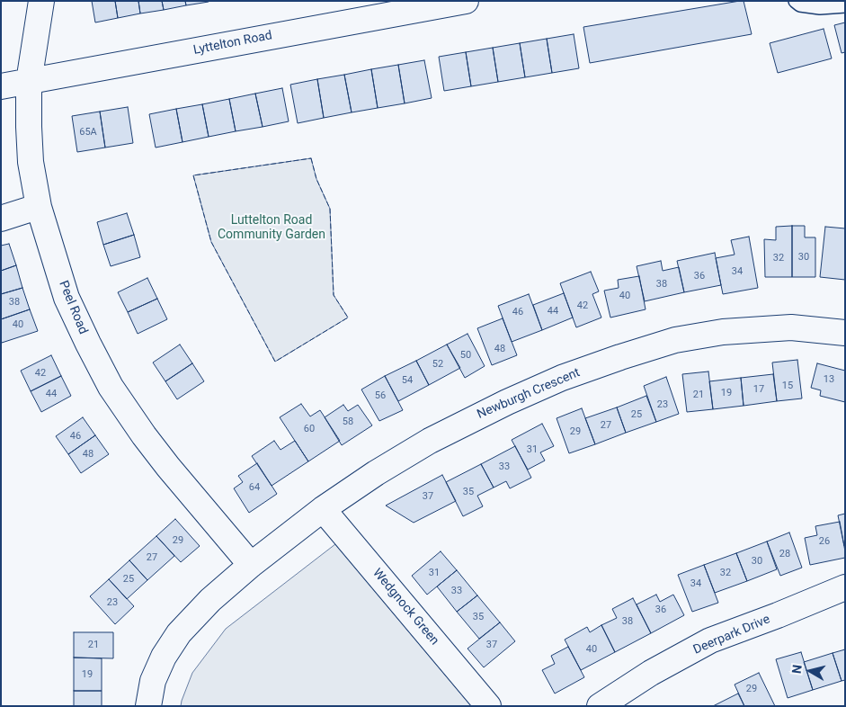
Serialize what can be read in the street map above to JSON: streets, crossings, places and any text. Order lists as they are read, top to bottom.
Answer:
{
  "streets": {
    "street": [
      "Lyttelton Road",
      "Peel Road",
      "Newburgh Crescent",
      "Wedgnock Green",
      "Deerpark Drive"
    ]
  },
  "crossings": [
    ["Lyttelton Road", "Peel Road"],
    ["Peel Road", "Newburgh Crescent"],
    ["Newburgh Crescent", "Wedgnock Green"]
  ],
  "parks": ["Luttelton Road Community Garden"],
  "house_numbers": [
    "65A",
    "30",
    "32",
    "34",
    "36",
    "38",
    "40",
    "38",
    "42",
    "44",
    "46",
    "40",
    "48",
    "50",
    "52",
    "42",
    "13",
    "54",
    "15",
    "17",
    "19",
    "44",
    "21",
    "56",
    "23",
    "25",
    "58",
    "27",
    "60",
    "29",
    "46",
    "31",
    "48",
    "33",
    "64",
    "35",
    "37",
    "29",
    "26",
    "28",
    "27",
    "30",
    "31",
    "32",
    "25",
    "34",
    "33",
    "23",
    "36",
    "35",
    "38",
    "21",
    "37",
    "40",
    "19",
    "29"
  ],
  "north": "left"
}
